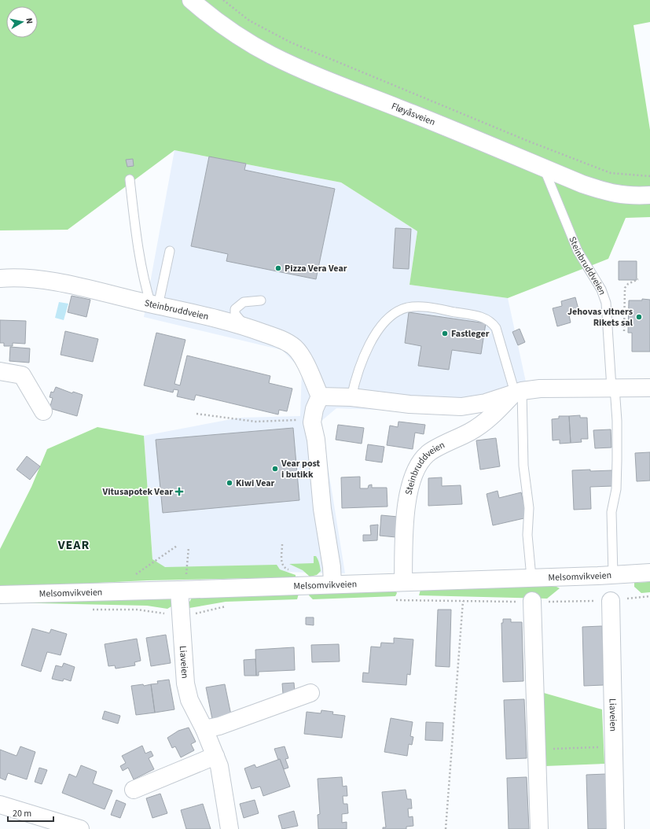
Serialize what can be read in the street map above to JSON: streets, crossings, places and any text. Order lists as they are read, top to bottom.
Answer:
{
  "streets": {
    "street": [
      "Fløyåsveien",
      "Steinbruddveien",
      "Melsomvikveien",
      "Liaveien"
    ]
  },
  "crossings": [
    ["Fløyåsveien", "Steinbruddveien"],
    ["Steinbruddveien", "Melsomvikveien"],
    ["Melsomvikveien", "Liaveien"]
  ],
  "districts": ["VEAR"],
  "places": {
    "other": [
      "Pizza Vera Vear",
      "Jehovas vitners Rikets sal",
      "Fastleger",
      "Vear post i butikk",
      "Kiwi Vear"
    ],
    "health": ["Vitusapotek Vear"]
  },
  "scale_bar": "20 m",
  "north": "right"
}
